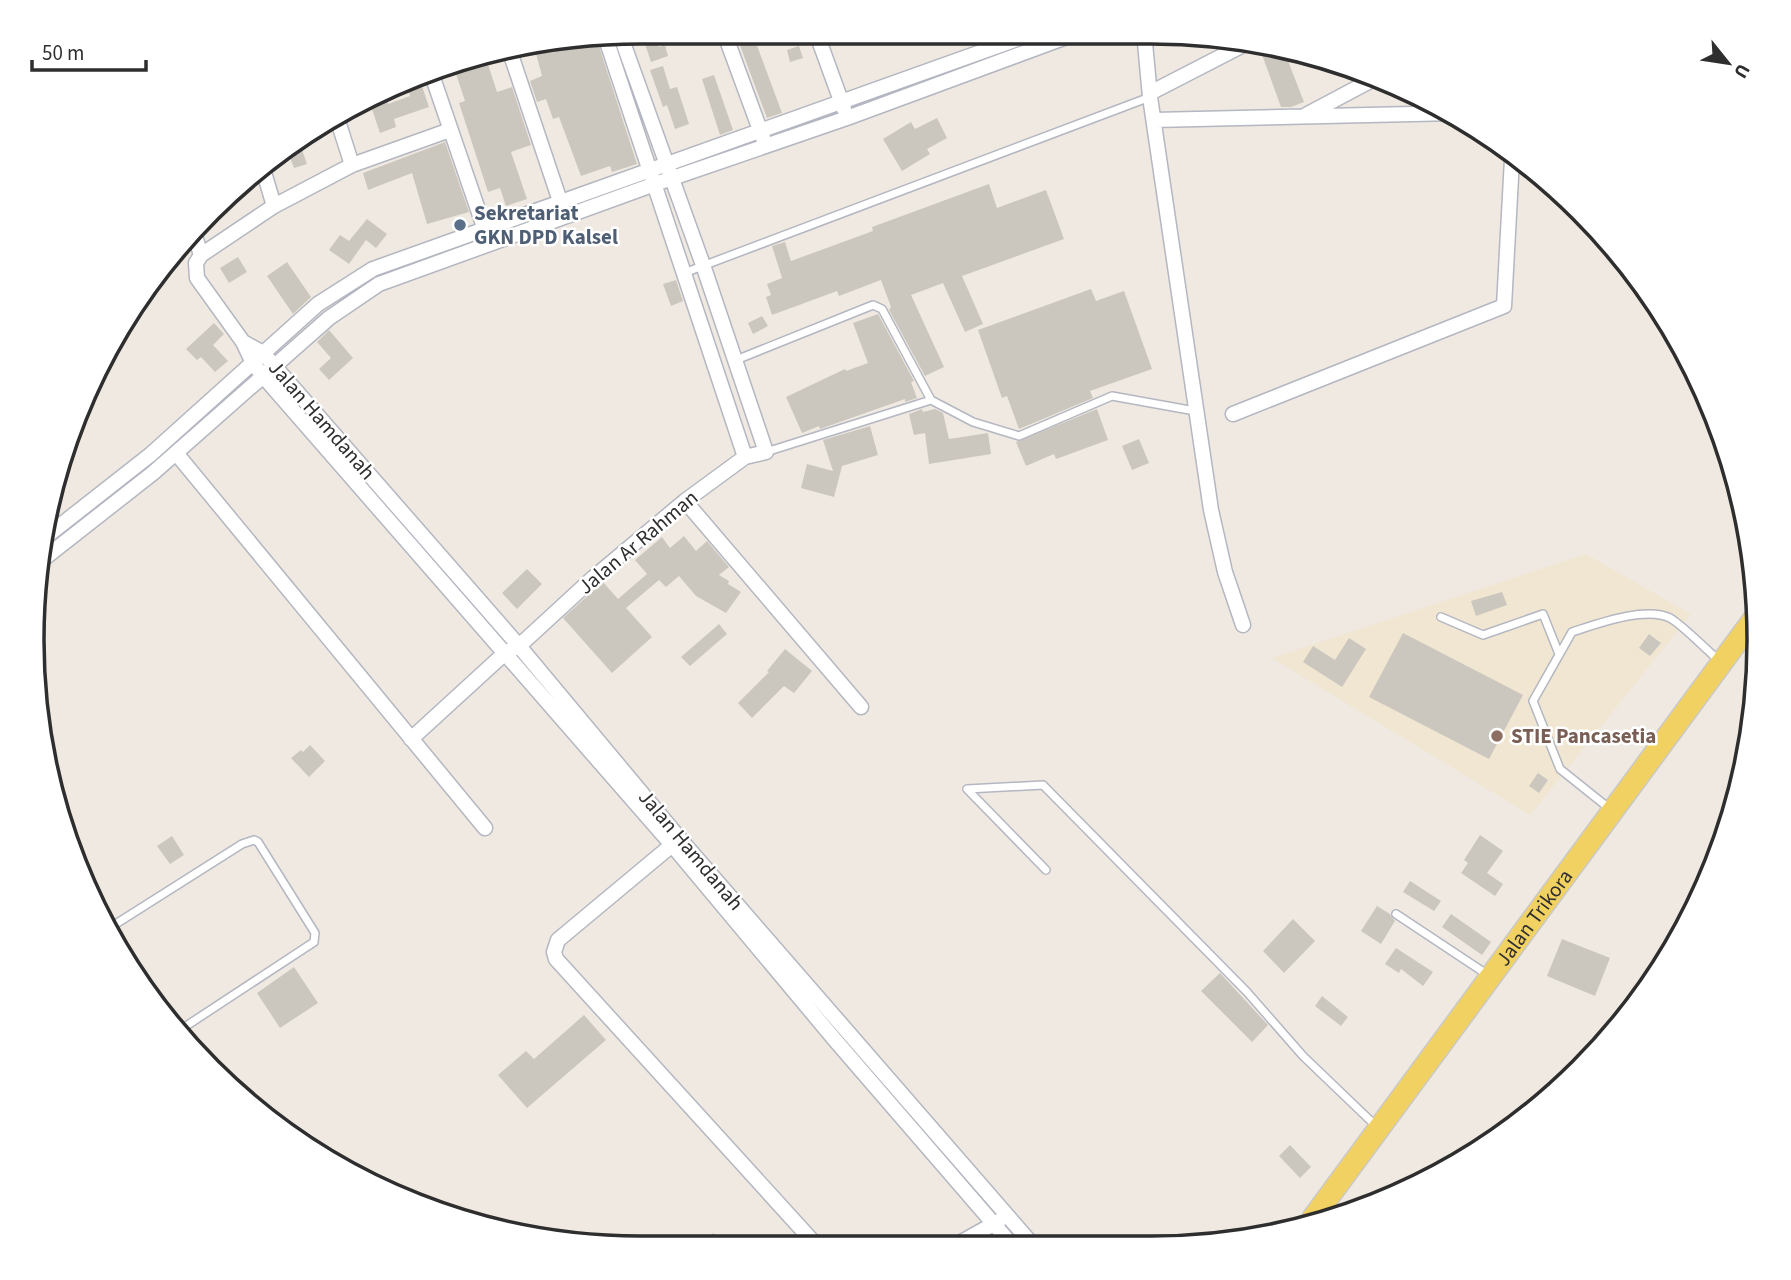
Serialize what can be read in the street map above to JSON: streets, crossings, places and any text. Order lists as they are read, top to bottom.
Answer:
{
  "streets": {
    "main road": ["Jalan Trikora"],
    "street": ["Jalan Hamdanah", "Jalan Ar Rahman"]
  },
  "crossings": [
    ["Jalan Hamdanah", "Jalan Ar Rahman"]
  ],
  "places": ["Sekretariat GKN DPD Kalsel", "STIE Pancasetia"],
  "scale_bar": "50 m",
  "north": "bottom right"
}
